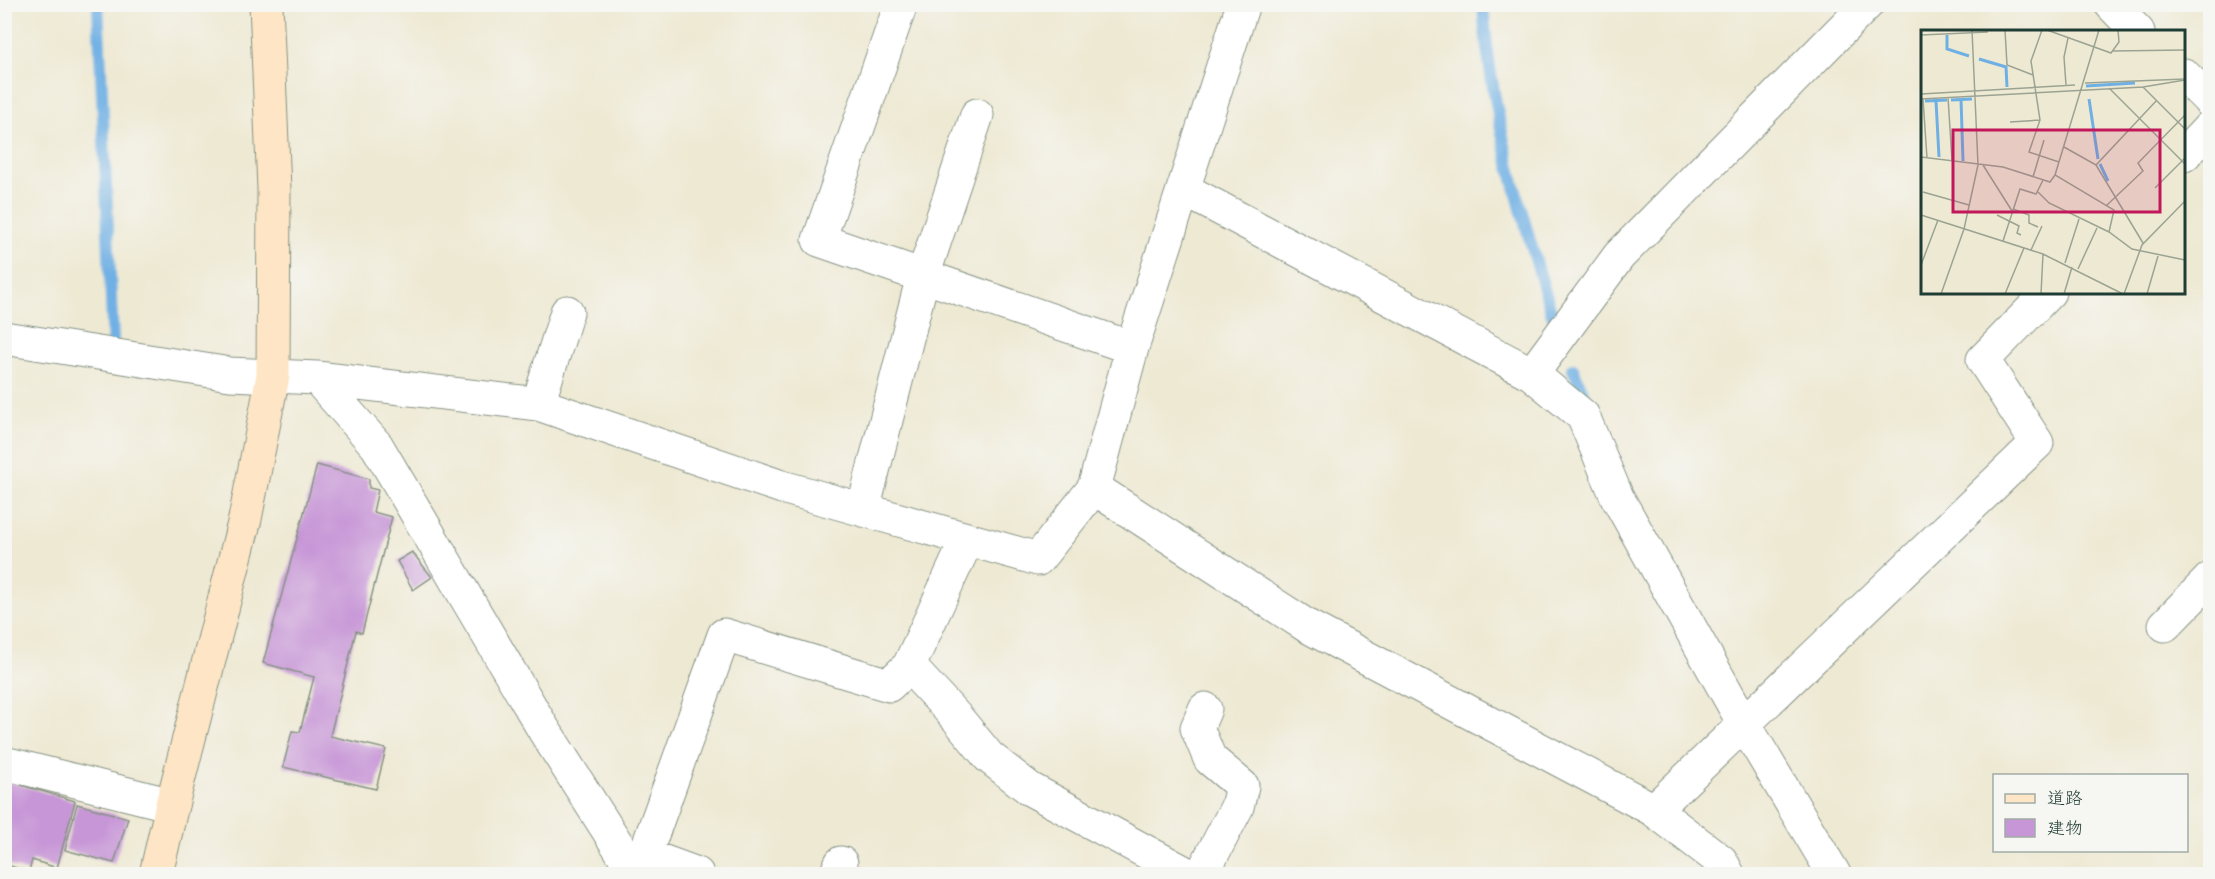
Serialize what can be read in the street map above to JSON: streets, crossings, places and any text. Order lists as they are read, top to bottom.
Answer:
{
  "legend": ["道路", "建物"]
}
